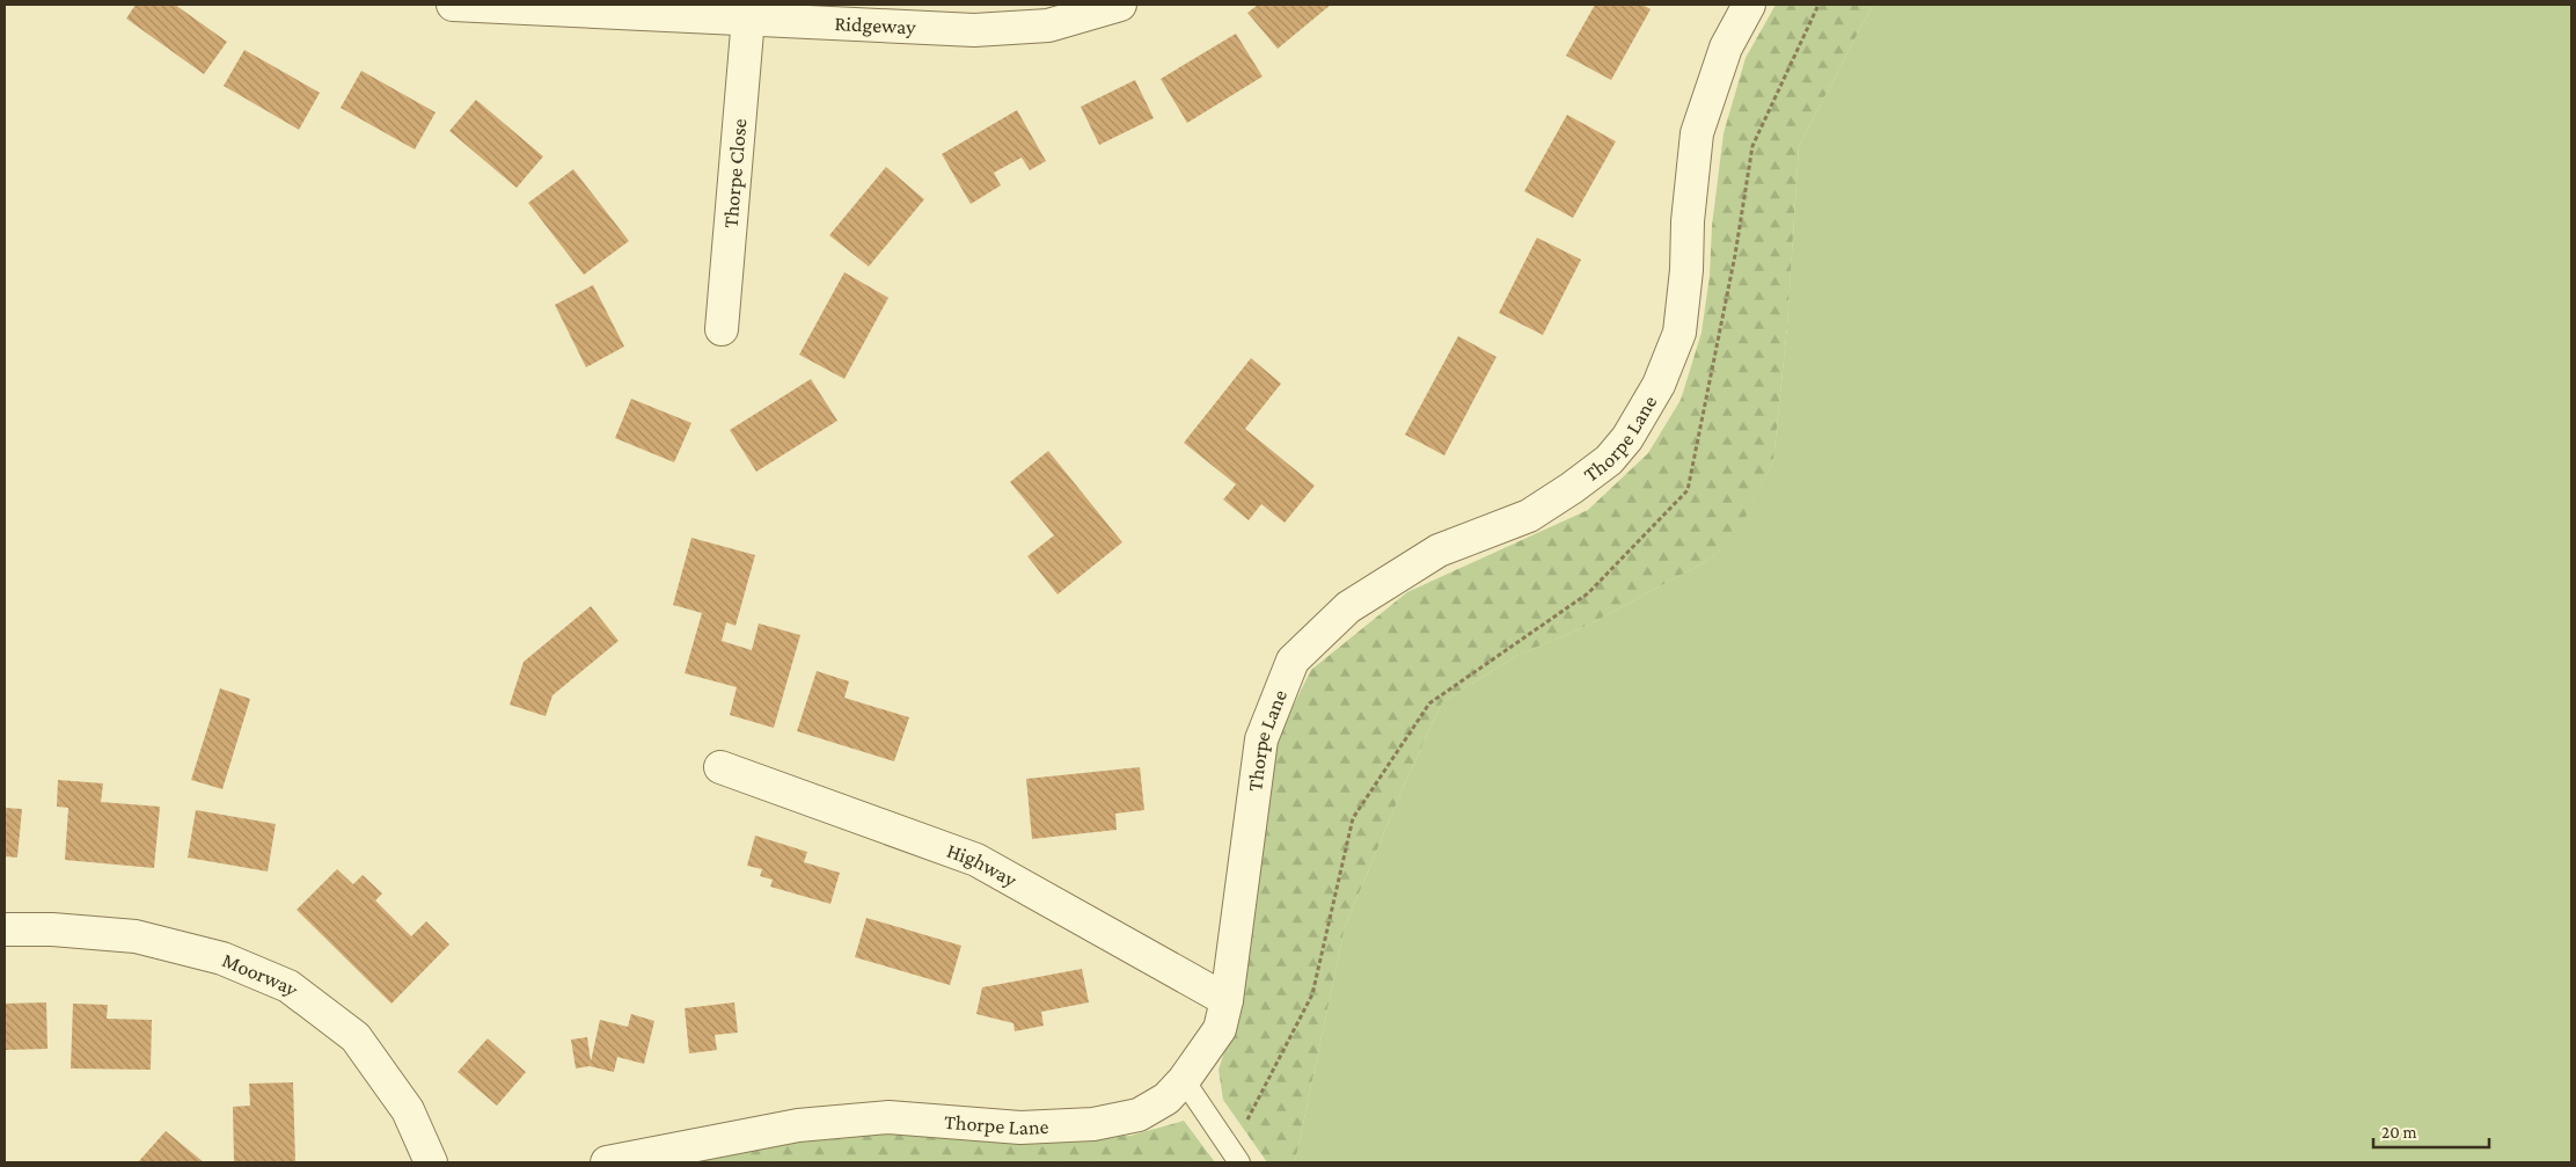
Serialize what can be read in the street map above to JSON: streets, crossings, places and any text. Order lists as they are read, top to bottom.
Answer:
{
  "streets": {
    "street": [
      "Ridgeway",
      "Thorpe Close",
      "Thorpe Lane",
      "Highway",
      "Moorway"
    ]
  },
  "crossings": [
    ["Ridgeway", "Thorpe Close"],
    ["Thorpe Lane", "Highway"]
  ],
  "scale_bar": "20 m"
}
